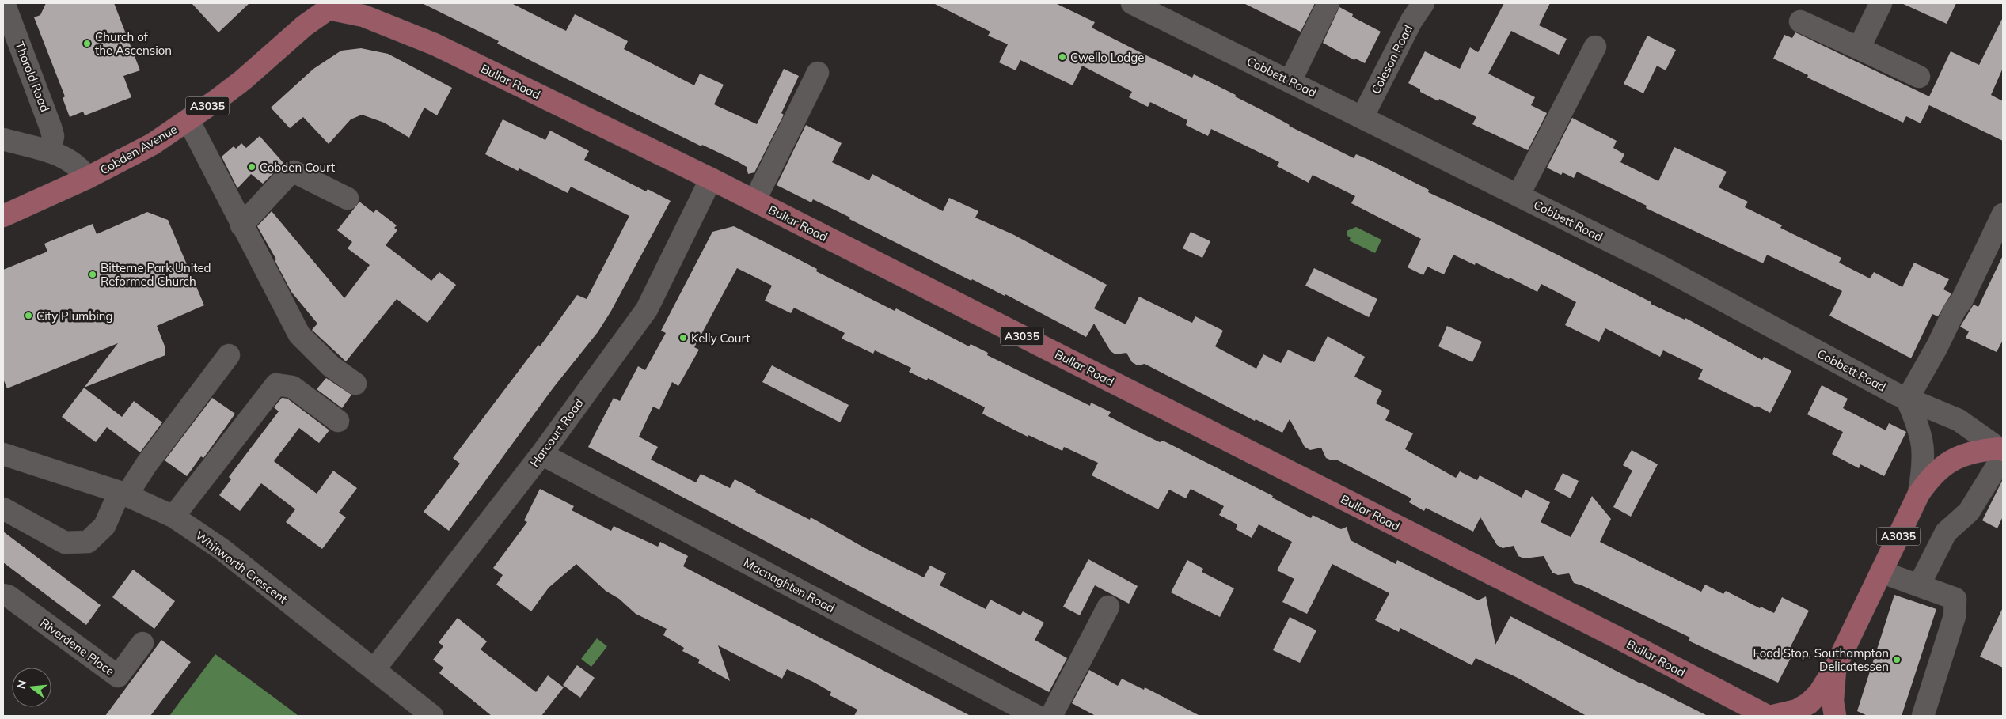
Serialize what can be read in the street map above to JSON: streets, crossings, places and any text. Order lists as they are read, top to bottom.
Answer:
{
  "streets": {
    "main road": ["Bullar Road", "A3035", "Cobden Avenue"],
    "street": [
      "Coleson Road",
      "Thorold Road",
      "Cobbett Road",
      "Harcourt Road",
      "Whitworth Crescent",
      "Macnaghten Road",
      "Riverdene Place"
    ]
  },
  "crossings": [
    ["Coleson Road", "Cobbett Road"],
    ["Cobbett Road", "A3035"],
    ["Bullar Road", "Cobden Avenue"],
    ["Bullar Road", "Harcourt Road"],
    ["Harcourt Road", "Whitworth Crescent"],
    ["Harcourt Road", "Macnaghten Road"]
  ],
  "places": [
    "Church of the Ascension",
    "Cwello Lodge",
    "Cobden Court",
    "Bitterne Park United Reformed Church",
    "City Plumbing",
    "Kelly Court",
    "Food Stop, Southampton Delicatessen"
  ],
  "north": "left"
}
